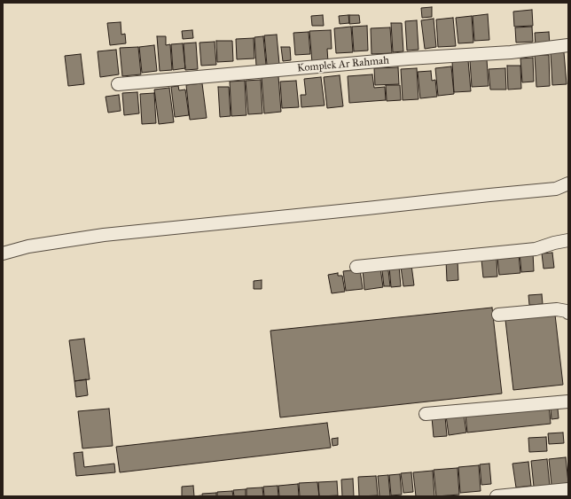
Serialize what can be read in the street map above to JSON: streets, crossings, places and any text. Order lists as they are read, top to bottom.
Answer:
{
  "streets": {
    "street": ["Komplek Ar Rahmah"]
  }
}
